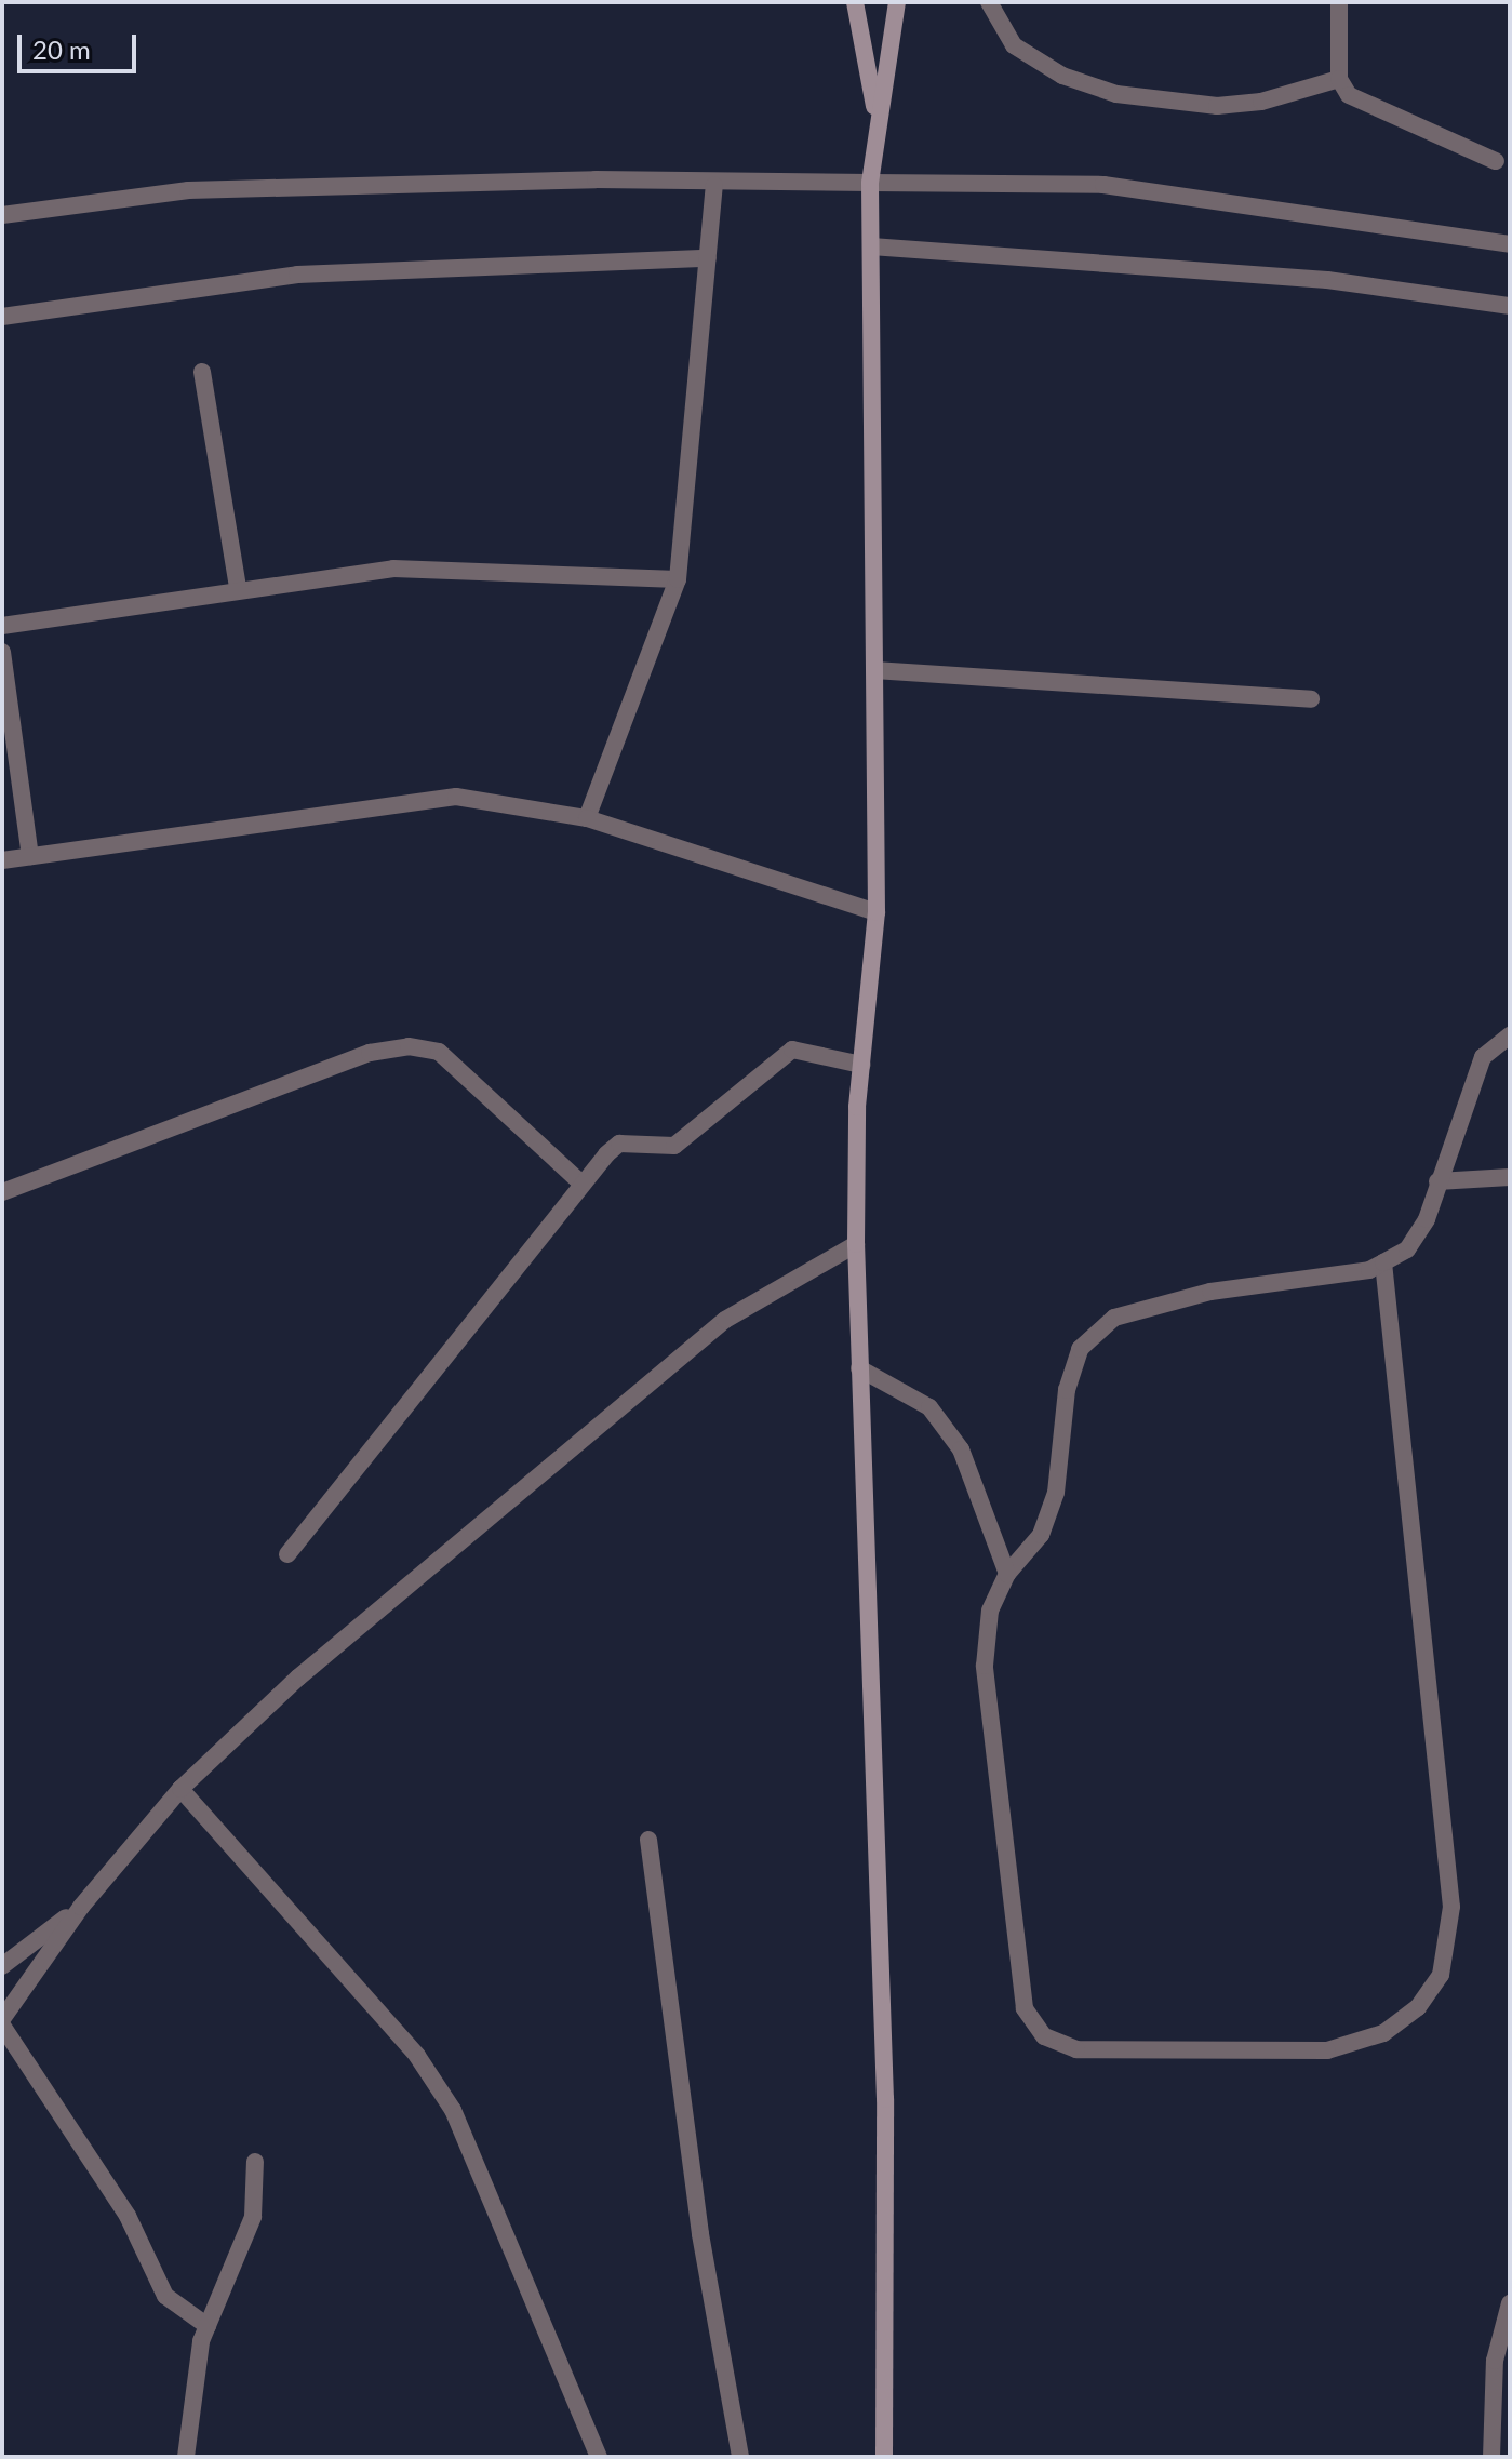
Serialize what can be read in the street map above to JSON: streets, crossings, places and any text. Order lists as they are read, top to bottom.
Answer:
{
  "scale_bar": "20 m"
}
